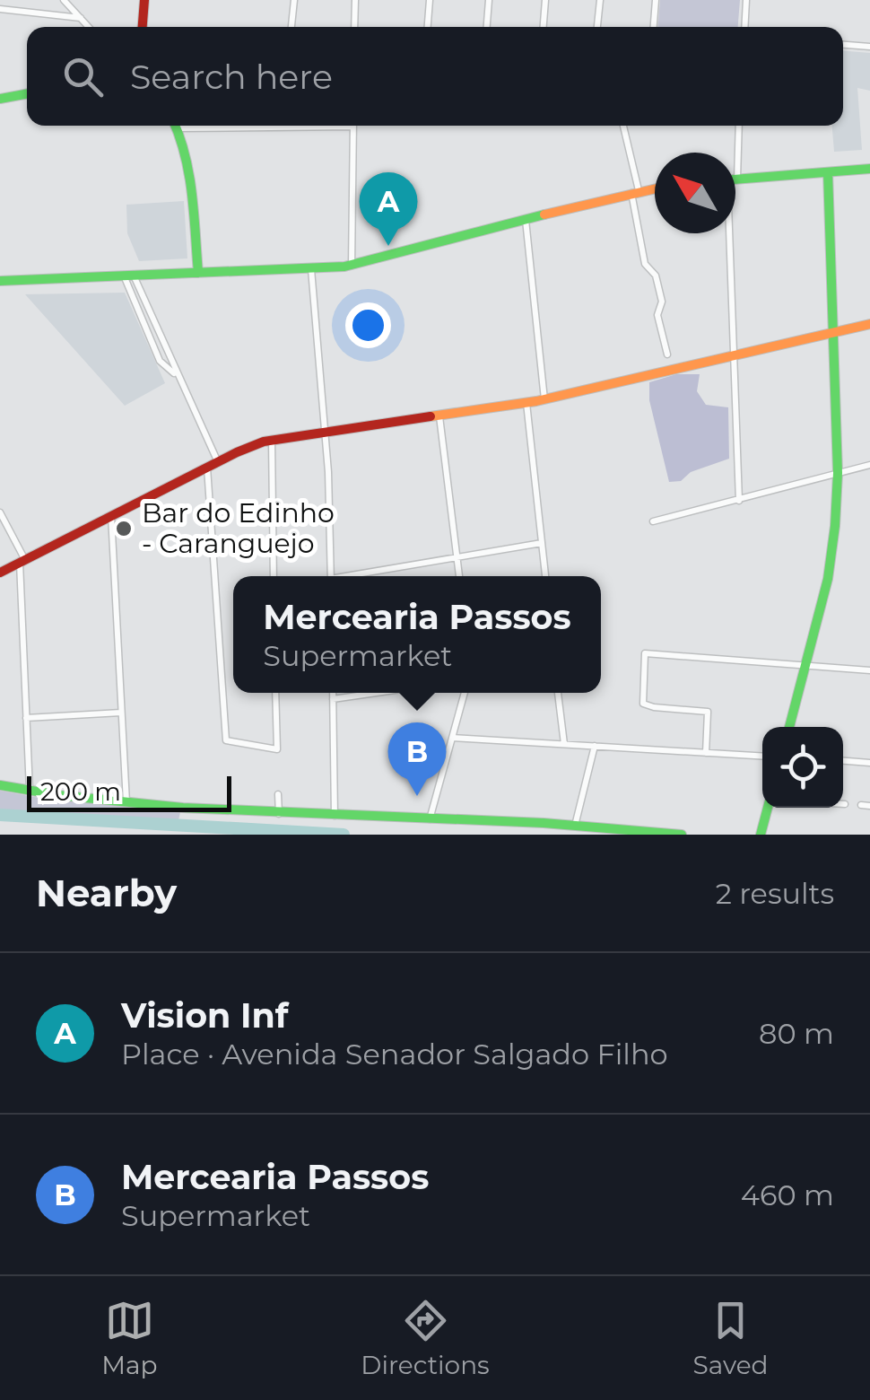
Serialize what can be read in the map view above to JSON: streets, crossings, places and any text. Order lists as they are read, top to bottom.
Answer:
{
  "places": ["Bar do Edinho - Caranguejo"],
  "scale_bar": "200 m",
  "north": "top left",
  "page": {
    "search": "Search here",
    "pins": ["A", "B"],
    "popup": ["Mercearia Passos", "Supermarket"],
    "scale": "200 m",
    "heading": ["Nearby", "2 results"],
    "list": [
      {
        "mark": "A",
        "name": "Vision Inf",
        "note": "Place · Avenida Senador Salgado Filho",
        "value": "80 m"
      },
      {
        "mark": "B",
        "name": "Mercearia Passos",
        "note": "Supermarket",
        "value": "460 m"
      }
    ],
    "nav": ["Map", "Directions", "Saved"]
  }
}
